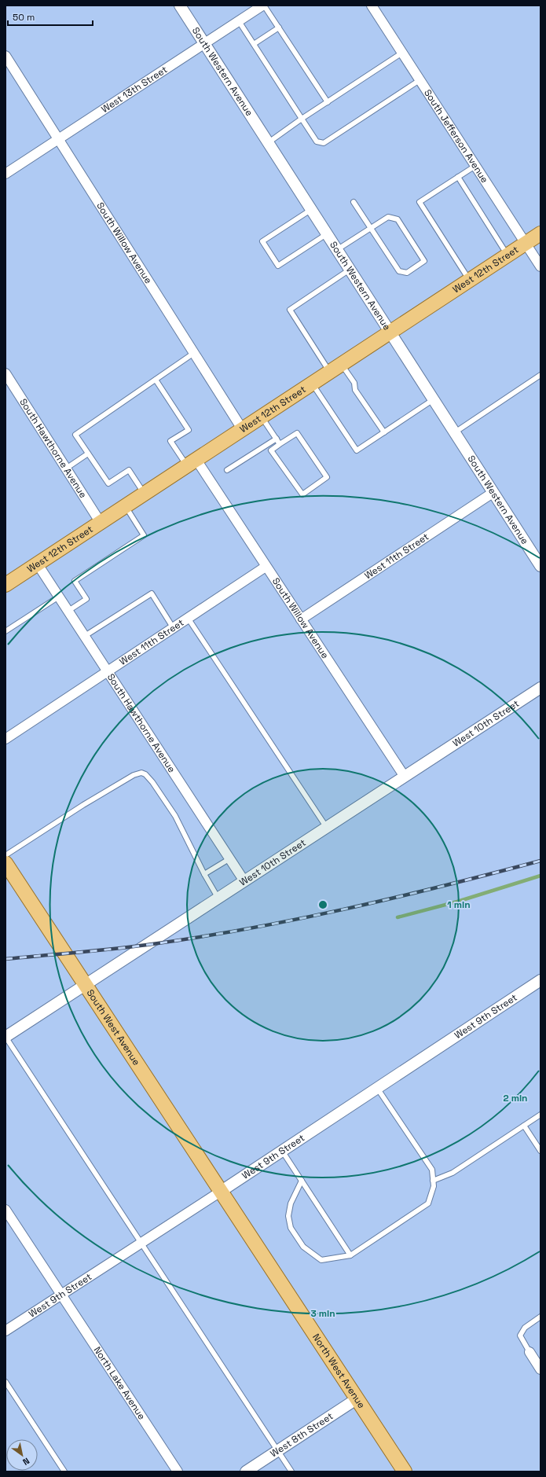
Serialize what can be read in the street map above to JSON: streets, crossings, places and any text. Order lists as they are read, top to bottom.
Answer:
{
  "streets": {
    "main road": ["West 12th Street", "South West Avenue", "North West Avenue"],
    "street": [
      "South Western Avenue",
      "West 13th Street",
      "South Jefferson Avenue",
      "South Willow Avenue",
      "South Hawthorne Avenue",
      "West 11th Street",
      "West 10th Street",
      "West 9th Street",
      "North Lake Avenue",
      "West 8th Street"
    ]
  },
  "crossings": [
    ["South Western Avenue", "West 13th Street"],
    ["South Western Avenue", "West 12th Street"],
    ["South Western Avenue", "West 11th Street"],
    ["West 13th Street", "South Willow Avenue"],
    ["South Jefferson Avenue", "West 12th Street"],
    ["South Willow Avenue", "West 12th Street"],
    ["South Willow Avenue", "West 11th Street"],
    ["South Willow Avenue", "West 10th Street"],
    ["West 12th Street", "South Hawthorne Avenue"],
    ["South Hawthorne Avenue", "West 11th Street"],
    ["South Hawthorne Avenue", "West 10th Street"],
    ["West 10th Street", "South West Avenue"],
    ["West 9th Street", "South West Avenue"],
    ["West 9th Street", "North West Avenue"],
    ["West 9th Street", "North Lake Avenue"],
    ["South West Avenue", "North West Avenue"],
    ["North West Avenue", "West 8th Street"]
  ],
  "scale_bar": "50 m",
  "north": "bottom right",
  "rings": ["1 min", "2 min", "3 min"]
}
